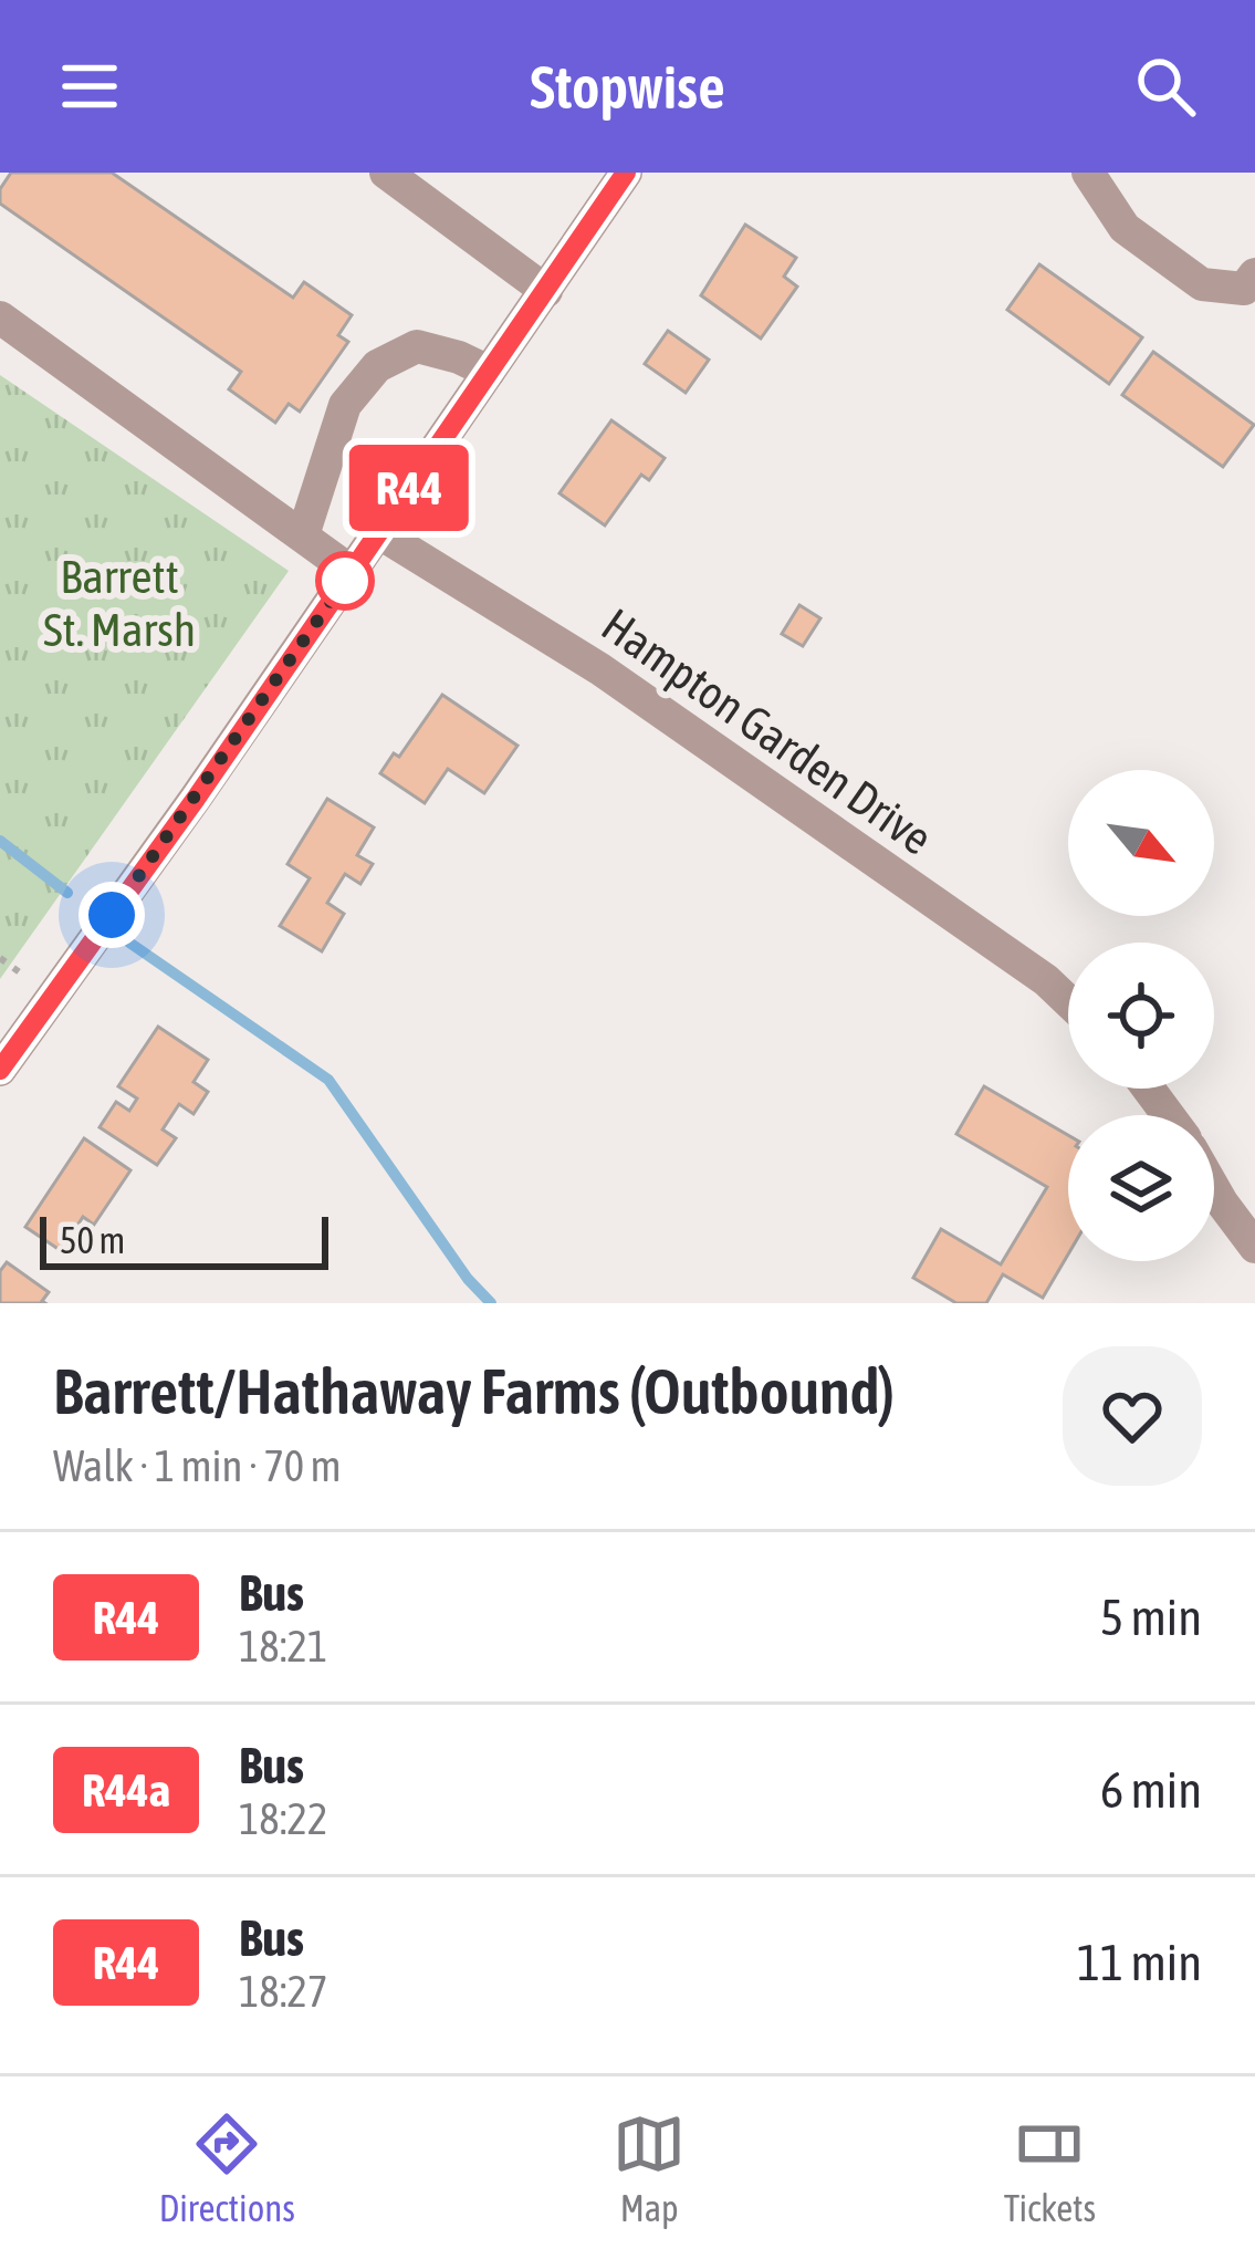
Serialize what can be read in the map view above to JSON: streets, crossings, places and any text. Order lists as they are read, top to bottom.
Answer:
{
  "streets": {
    "street": ["Hampton Garden Drive"]
  },
  "parks": ["Barrett St. Marsh"],
  "lines": ["bus line R44"],
  "scale_bar": "50 m",
  "north": "bottom right",
  "page": {
    "header": "Stopwise",
    "on_map": "R44",
    "scale": "50 m",
    "heading": ["Barrett/Hathaway Farms (Outbound)", "Walk · 1 min · 70 m"],
    "list": [
      {
        "mark": "R44",
        "name": "Bus",
        "note": "18:21",
        "value": "5 min"
      },
      {
        "mark": "R44a",
        "name": "Bus",
        "note": "18:22",
        "value": "6 min"
      },
      {
        "mark": "R44",
        "name": "Bus",
        "note": "18:27",
        "value": "11 min"
      }
    ],
    "tabs": ["Directions", "Map", "Tickets"]
  }
}
